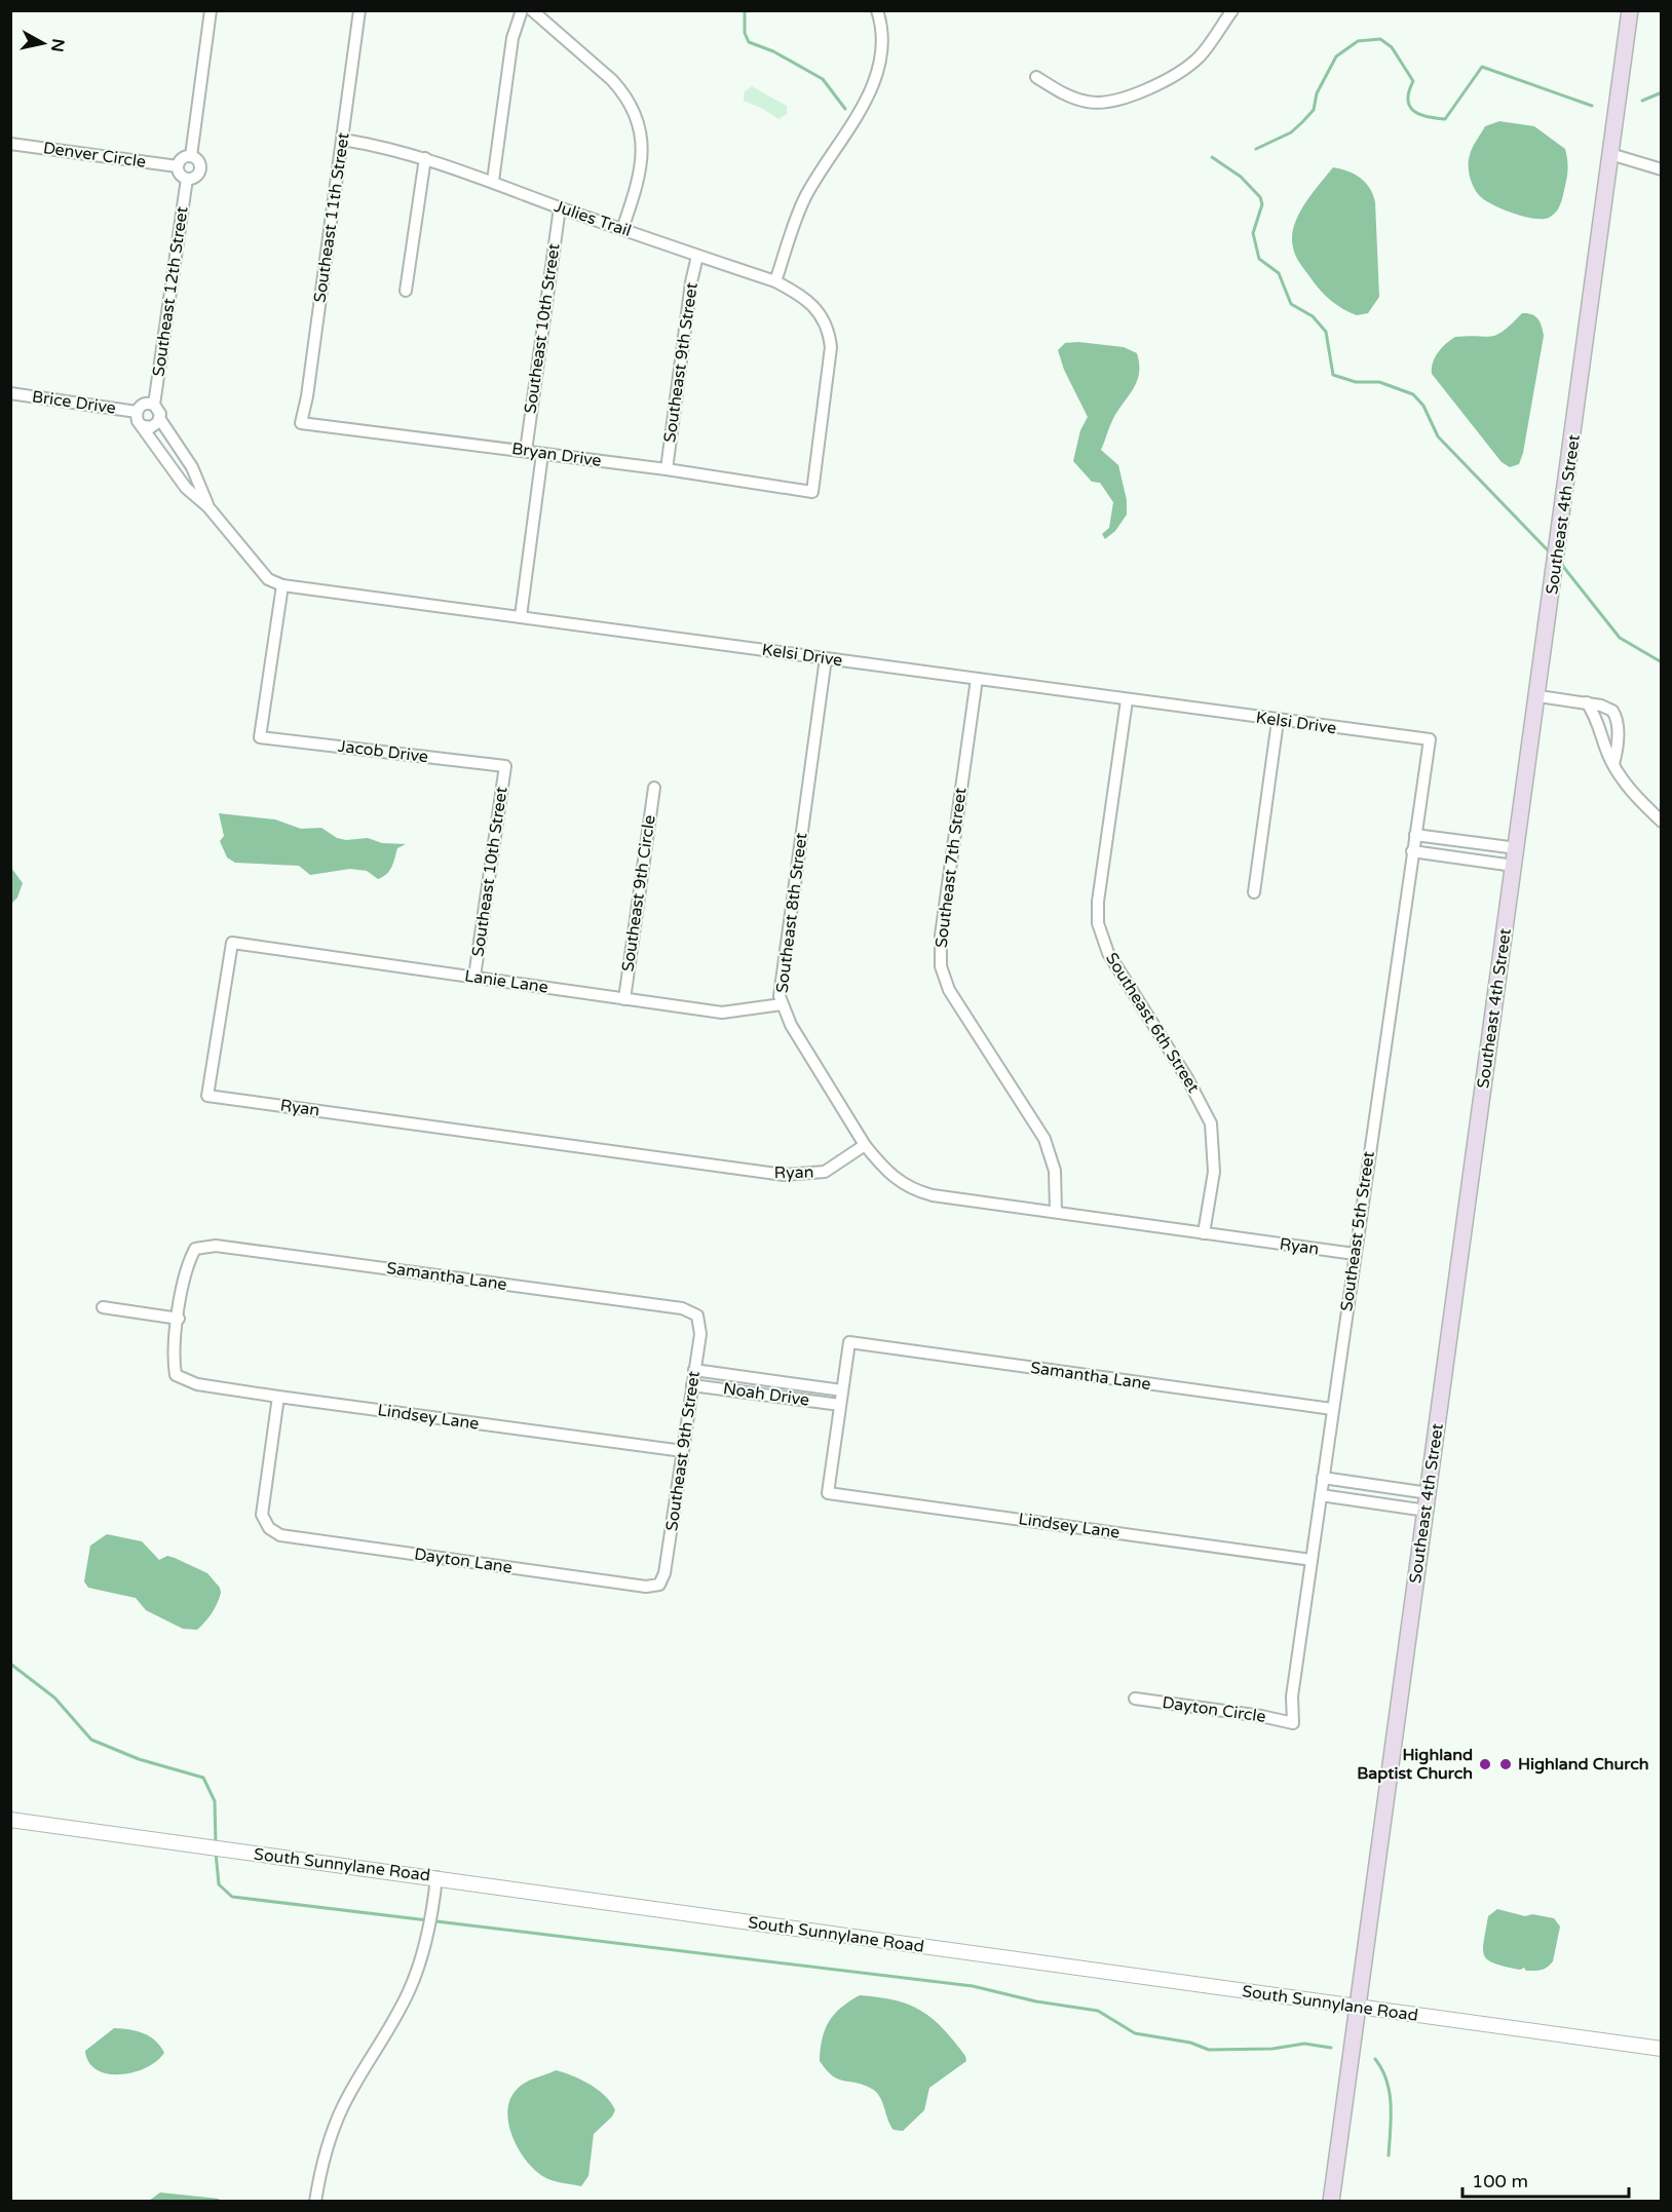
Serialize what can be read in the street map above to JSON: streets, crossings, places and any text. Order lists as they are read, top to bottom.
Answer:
{
  "streets": {
    "main road": ["Southeast 4th Street"],
    "street": [
      "Denver Circle",
      "Southeast 11th Street",
      "Julies Trail",
      "Southeast 12th Street",
      "Southeast 10th Street",
      "Southeast 9th Street",
      "Brice Drive",
      "Bryan Drive",
      "Kelsi Drive",
      "Jacob Drive",
      "Southeast 7th Street",
      "Southeast 9th Circle",
      "Southeast 8th Street",
      "Lanie Lane",
      "Southeast 6th Street",
      "Ryan",
      "Southeast 5th Street",
      "Samantha Lane",
      "Noah Drive",
      "Lindsey Lane",
      "Dayton Lane",
      "Dayton Circle",
      "South Sunnylane Road"
    ]
  },
  "crossings": [
    ["Denver Circle", "Southeast 12th Street"],
    ["Southeast 11th Street", "Julies Trail"],
    ["Southeast 11th Street", "Bryan Drive"],
    ["Julies Trail", "Southeast 10th Street"],
    ["Julies Trail", "Southeast 9th Street"],
    ["Julies Trail", "Bryan Drive"],
    ["Southeast 12th Street", "Brice Drive"],
    ["Southeast 12th Street", "Kelsi Drive"],
    ["Southeast 10th Street", "Bryan Drive"],
    ["Southeast 10th Street", "Jacob Drive"],
    ["Southeast 10th Street", "Lanie Lane"],
    ["Southeast 9th Street", "Bryan Drive"],
    ["Southeast 9th Street", "Samantha Lane"],
    ["Southeast 9th Street", "Noah Drive"],
    ["Southeast 9th Street", "Lindsey Lane"],
    ["Southeast 9th Street", "Dayton Lane"],
    ["Brice Drive", "Kelsi Drive"],
    ["Southeast 4th Street", "South Sunnylane Road"],
    ["Kelsi Drive", "Jacob Drive"],
    ["Kelsi Drive", "Southeast 7th Street"],
    ["Kelsi Drive", "Southeast 8th Street"],
    ["Kelsi Drive", "Southeast 6th Street"],
    ["Kelsi Drive", "Southeast 5th Street"],
    ["Southeast 7th Street", "Ryan"],
    ["Southeast 9th Circle", "Lanie Lane"],
    ["Southeast 8th Street", "Lanie Lane"],
    ["Southeast 8th Street", "Ryan"],
    ["Lanie Lane", "Ryan"],
    ["Southeast 6th Street", "Ryan"],
    ["Ryan", "Southeast 5th Street"],
    ["Southeast 5th Street", "Samantha Lane"],
    ["Southeast 5th Street", "Lindsey Lane"],
    ["Southeast 5th Street", "Dayton Circle"],
    ["Samantha Lane", "Noah Drive"],
    ["Samantha Lane", "Lindsey Lane"],
    ["Noah Drive", "Lindsey Lane"],
    ["Lindsey Lane", "Dayton Lane"]
  ],
  "places": ["Highland Baptist Church", "Highland Church"],
  "scale_bar": "100 m",
  "north": "right"
}
